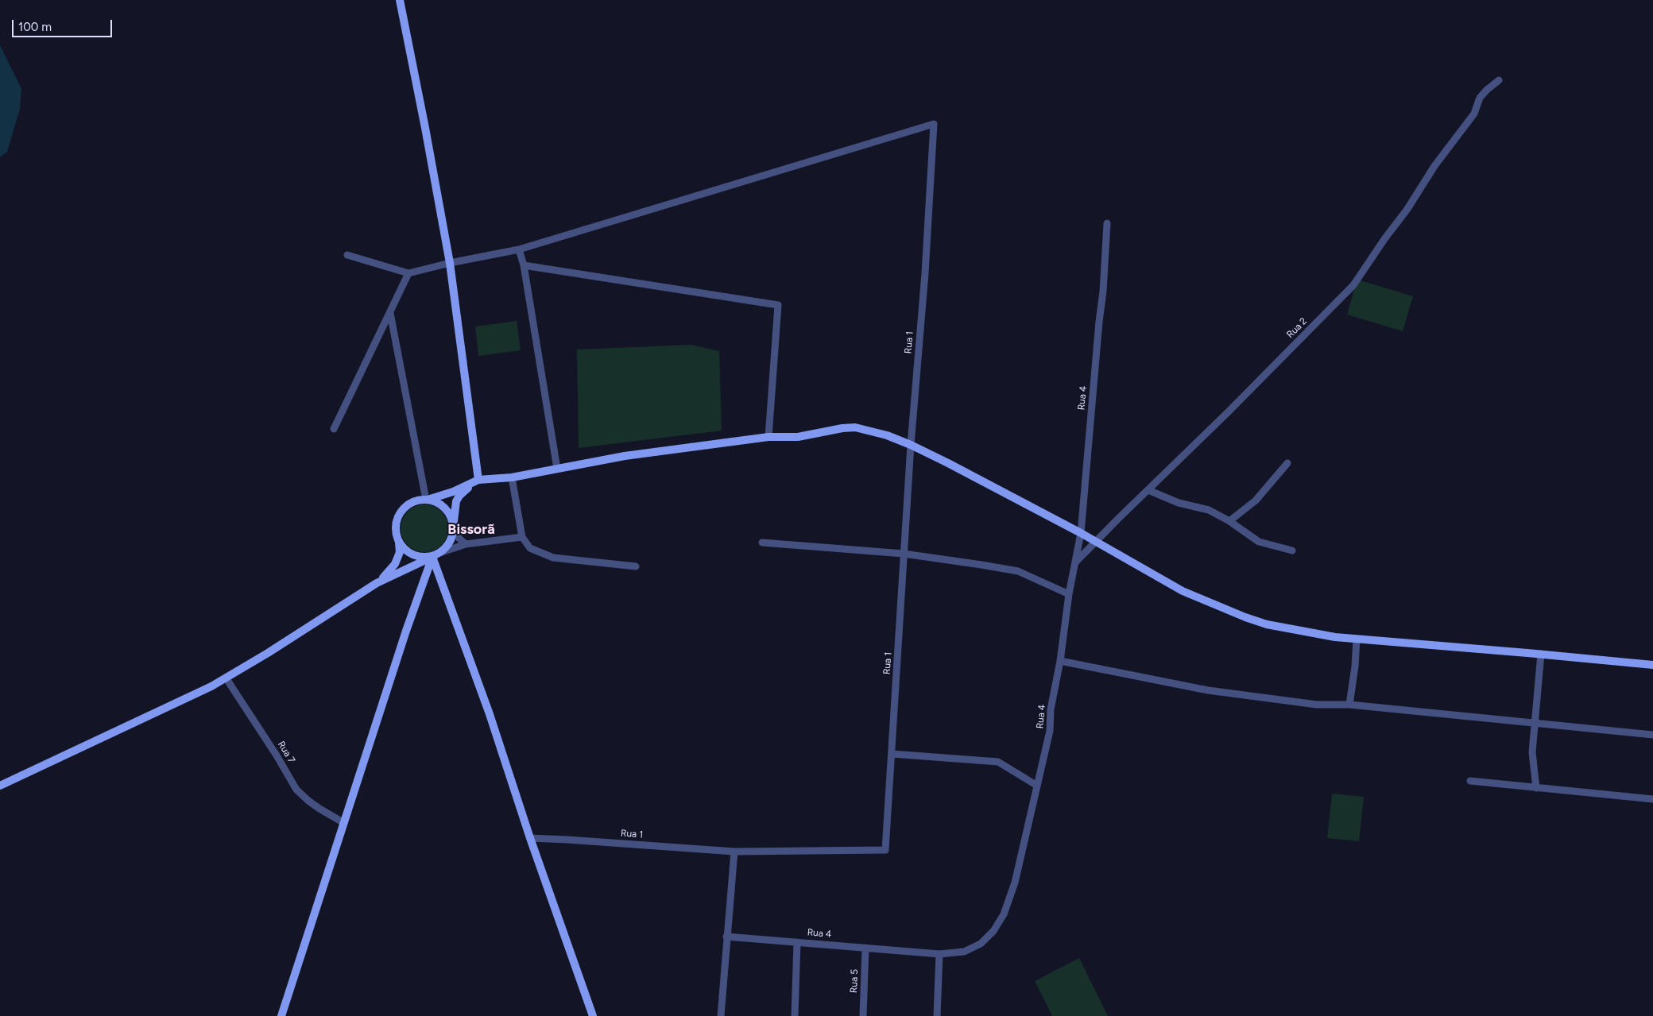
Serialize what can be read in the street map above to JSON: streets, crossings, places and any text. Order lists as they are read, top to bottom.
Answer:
{
  "streets": {
    "street": [
      "Rua 2",
      "Rua 1",
      "Rua 4",
      "Rua 7",
      "Rua 5"
    ]
  },
  "crossings": [
    ["Rua 2", "Rua 4"],
    ["Rua 4", "Rua 5"]
  ],
  "districts": ["Bissorã"],
  "scale_bar": "100 m"
}
